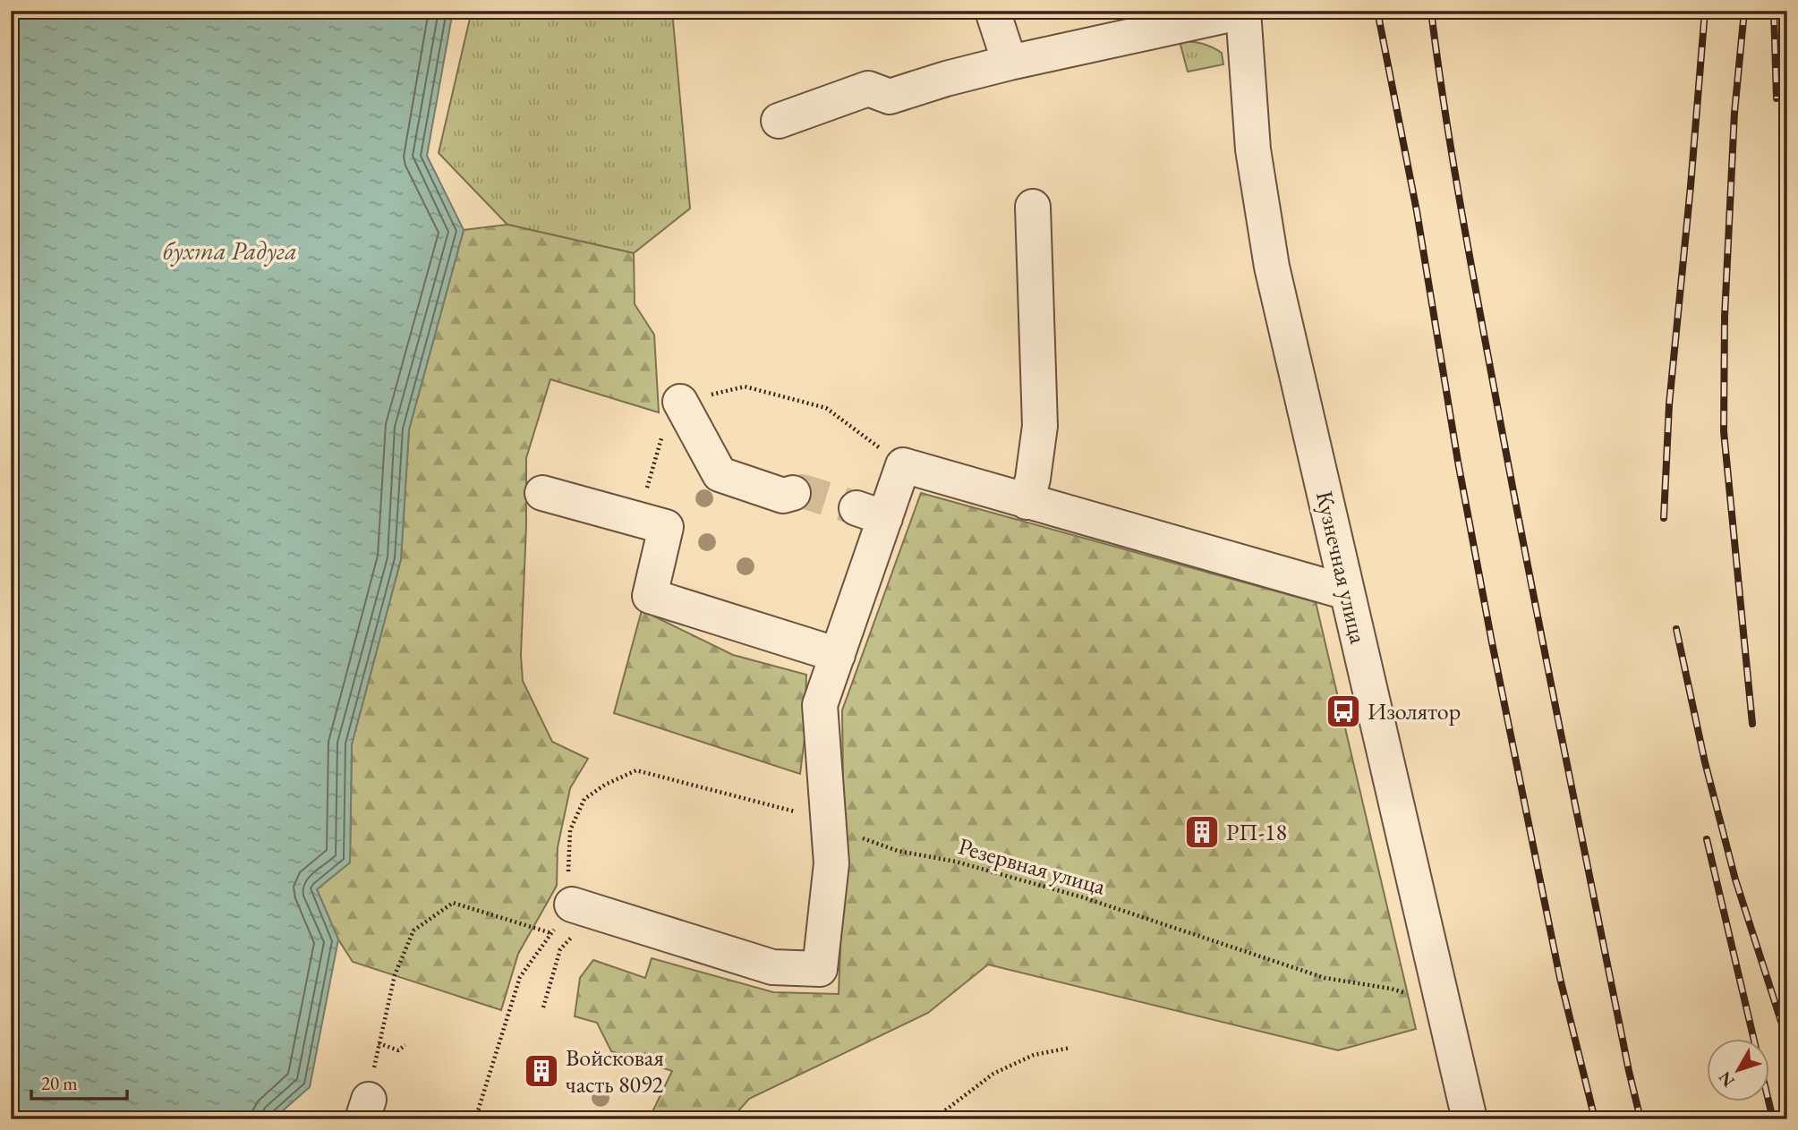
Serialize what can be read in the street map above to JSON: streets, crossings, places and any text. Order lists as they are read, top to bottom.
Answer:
{
  "streets": {
    "street": ["Кузнечная улица"],
    "path": ["Резервная улица"]
  },
  "water": ["бухта Радуга"],
  "places": {
    "bus stop": ["Изолятор"],
    "building": ["РП-18", "Войсковая часть 8092"]
  },
  "scale_bar": "20 m",
  "north": "bottom left"
}
